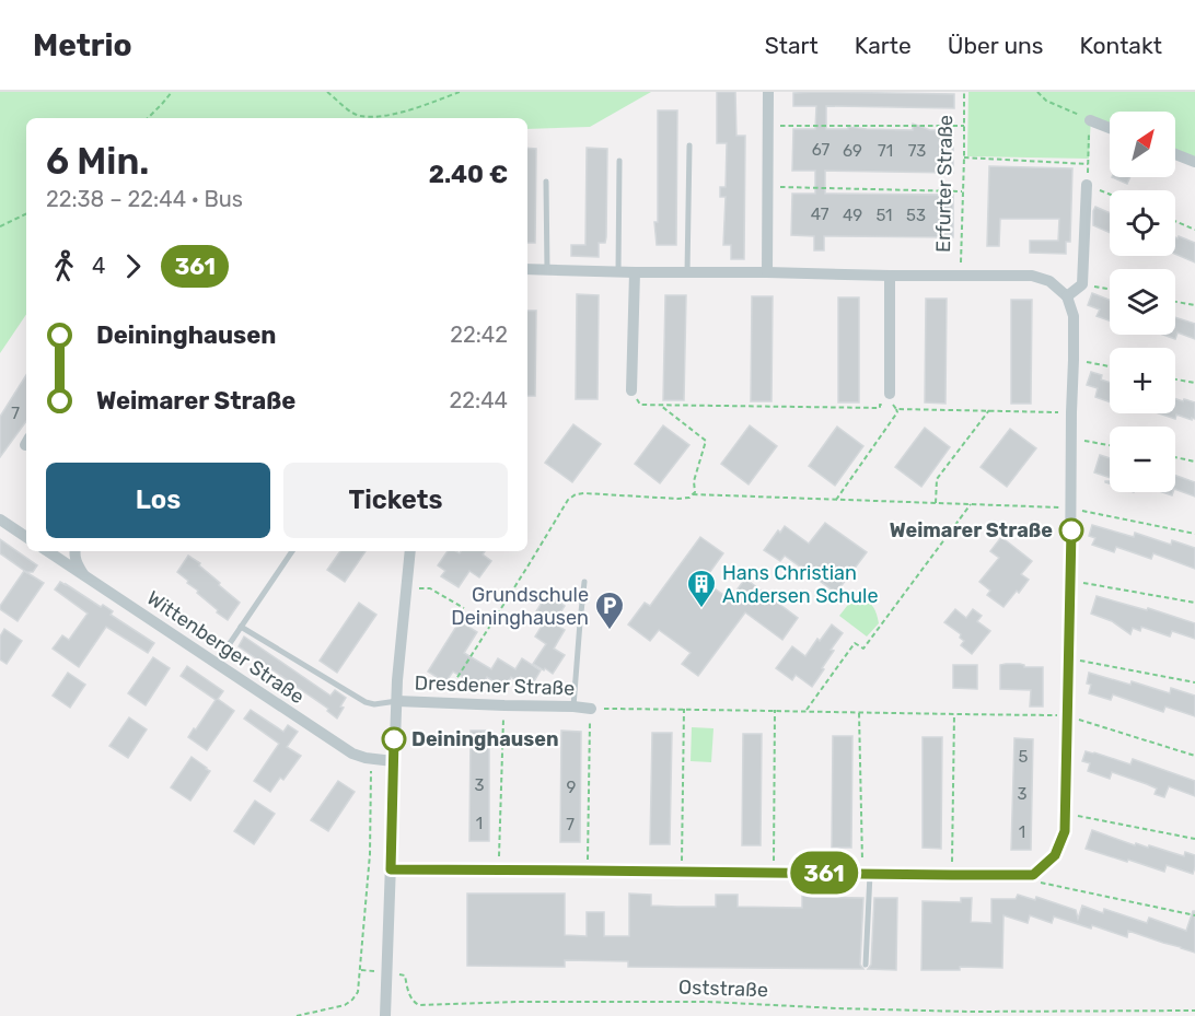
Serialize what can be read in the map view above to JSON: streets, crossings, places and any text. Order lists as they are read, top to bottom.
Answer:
{
  "streets": {
    "street": ["Erfurter Straße", "Wittenberger Straße", "Dresdener Straße"],
    "path": ["Oststraße"]
  },
  "crossings": [
    ["Wittenberger Straße", "Dresdener Straße"],
    ["Dresdener Straße", "Oststraße"]
  ],
  "places": {
    "other": ["Weimarer Straße", "Deininghausen"],
    "building": ["Hans Christian Andersen Schule"],
    "parking": ["Grundschule Deininghausen"]
  },
  "lines": ["bus line 361"],
  "house_numbers": [
    "67",
    "69",
    "71",
    "73",
    "47",
    "49",
    "51",
    "53",
    "7",
    "5",
    "3",
    "9",
    "3",
    "1",
    "7",
    "1"
  ],
  "north": "top right",
  "page": {
    "header": "Metrio",
    "nav": [
      "Start",
      "Karte",
      "Über uns",
      "Kontakt"
    ],
    "on_map": "361",
    "map_buttons": ["+", "−"],
    "heading": ["6 Min.", "22:38 – 22:44 · Bus", "2.40 €"],
    "legs": ["4", "361"],
    "list": [
      {
        "name": "Deininghausen",
        "value": "22:42"
      },
      {
        "name": "Weimarer Straße",
        "value": "22:44"
      }
    ],
    "buttons": ["Los", "Tickets"]
  }
}
